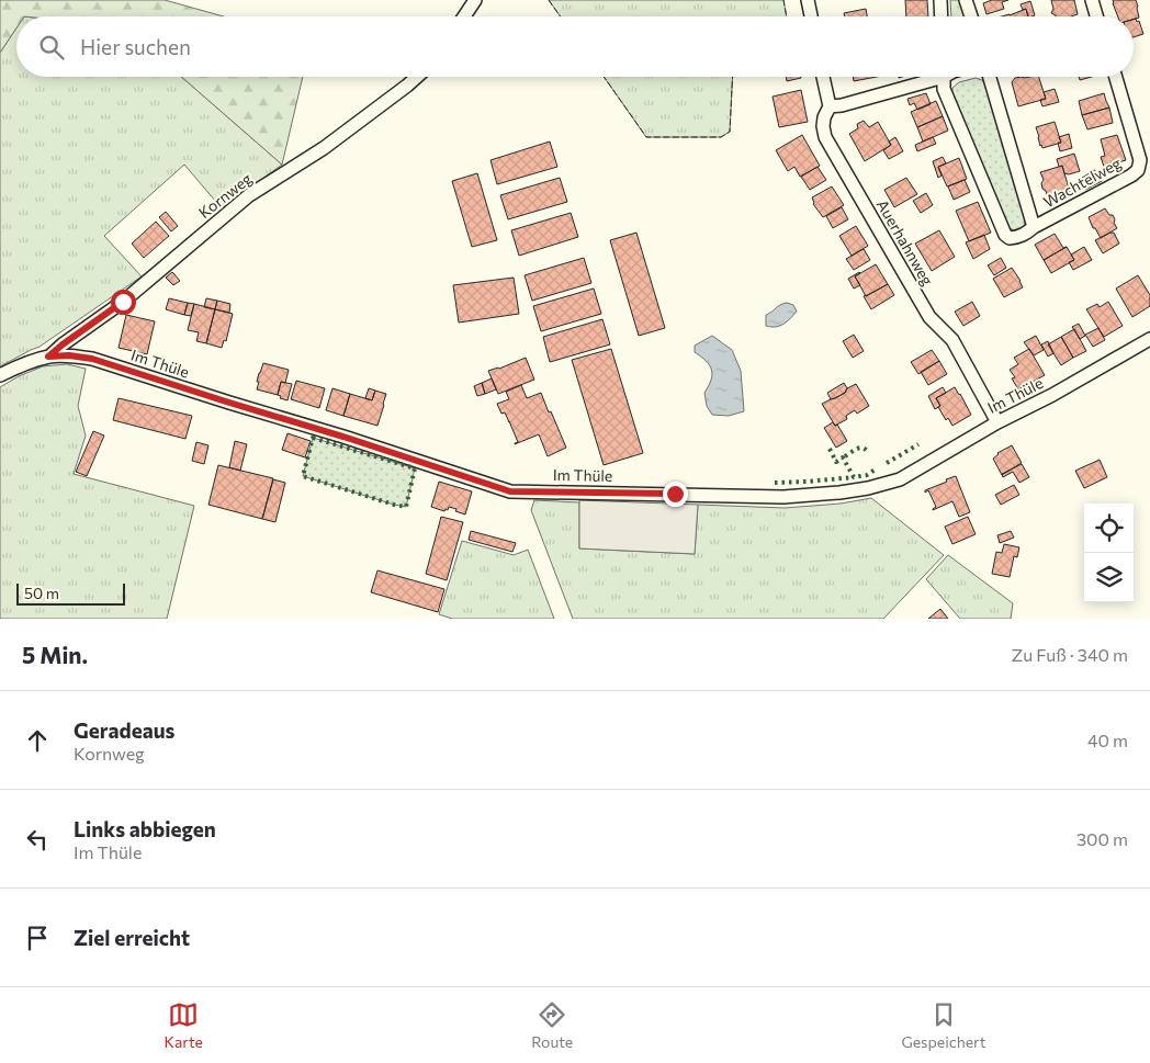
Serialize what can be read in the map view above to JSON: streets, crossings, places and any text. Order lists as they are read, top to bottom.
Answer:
{
  "streets": {
    "street": [
      "Wachtelweg",
      "Kornweg",
      "Auerhahnweg",
      "Im Thüle"
    ]
  },
  "crossings": [
    ["Kornweg", "Im Thüle"],
    ["Auerhahnweg", "Im Thüle"]
  ],
  "scale_bar": "50 m",
  "page": {
    "search": "Hier suchen",
    "scale": "50 m",
    "heading": ["5 Min.", "Zu Fuß · 340 m"],
    "list": [
      ["Geradeaus", "Kornweg", "40 m"],
      ["Links abbiegen", "Im Thüle", "300 m"],
      "Ziel erreicht"
    ],
    "nav": ["Karte", "Route", "Gespeichert"]
  }
}
